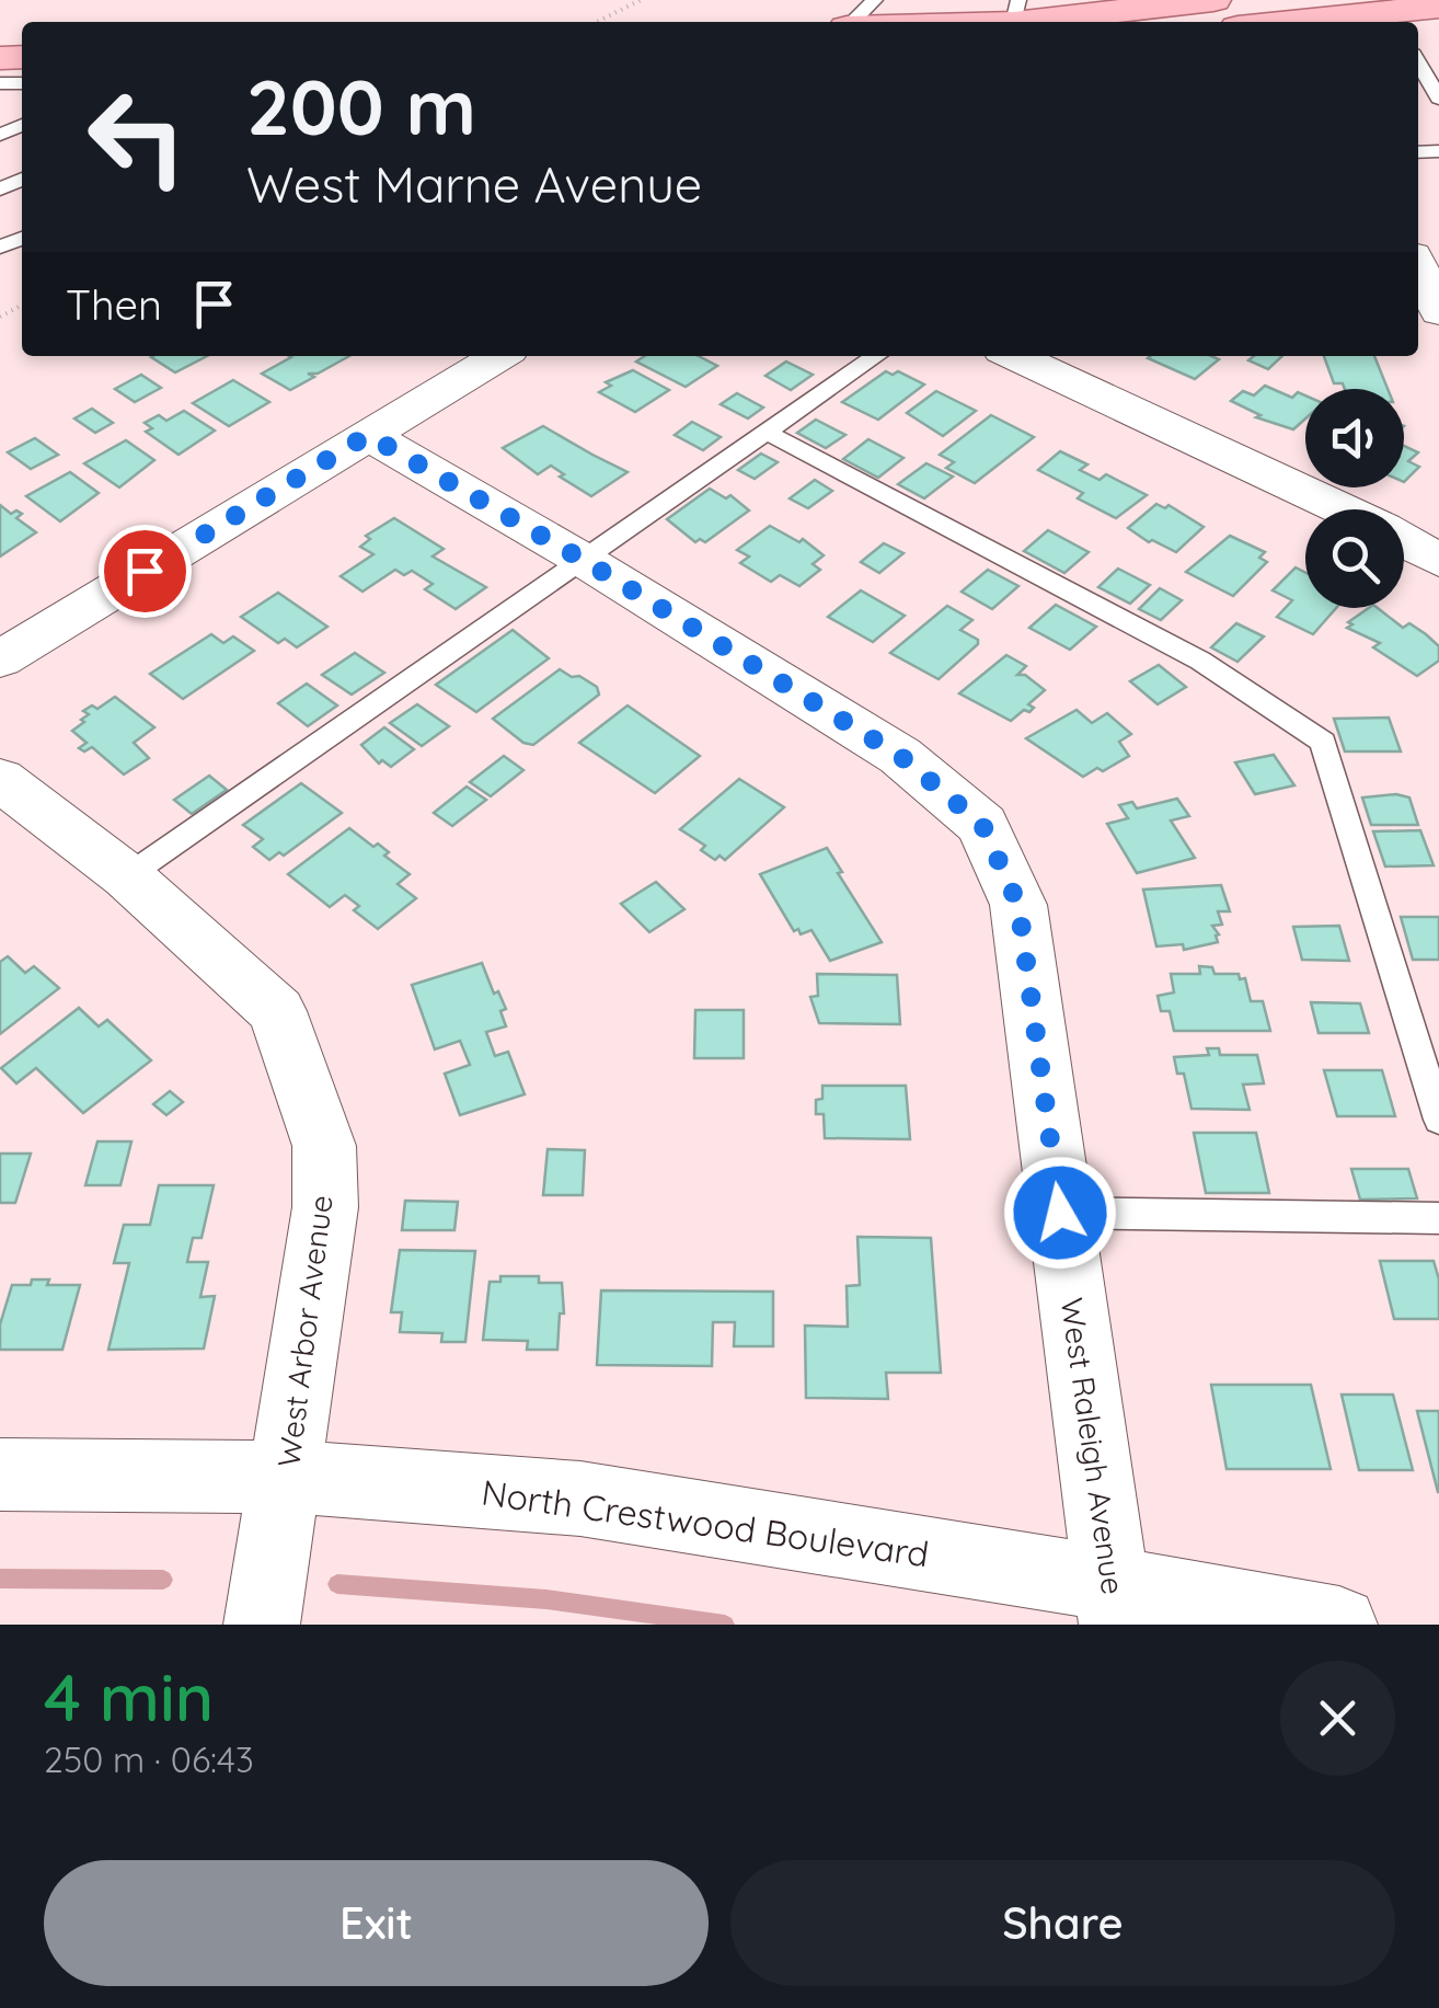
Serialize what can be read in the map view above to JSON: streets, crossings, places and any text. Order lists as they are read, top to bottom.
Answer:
{
  "streets": {
    "street": ["West Arbor Avenue", "West Raleigh Avenue", "North Crestwood Boulevard"]
  },
  "crossings": [
    ["West Arbor Avenue", "North Crestwood Boulevard"],
    ["West Raleigh Avenue", "North Crestwood Boulevard"]
  ],
  "page": {
    "turn": ["200 m", "West Marne Avenue"],
    "then": "Then",
    "heading": ["4 min", "250 m · 06:43"],
    "buttons": ["Exit", "Share"]
  }
}
